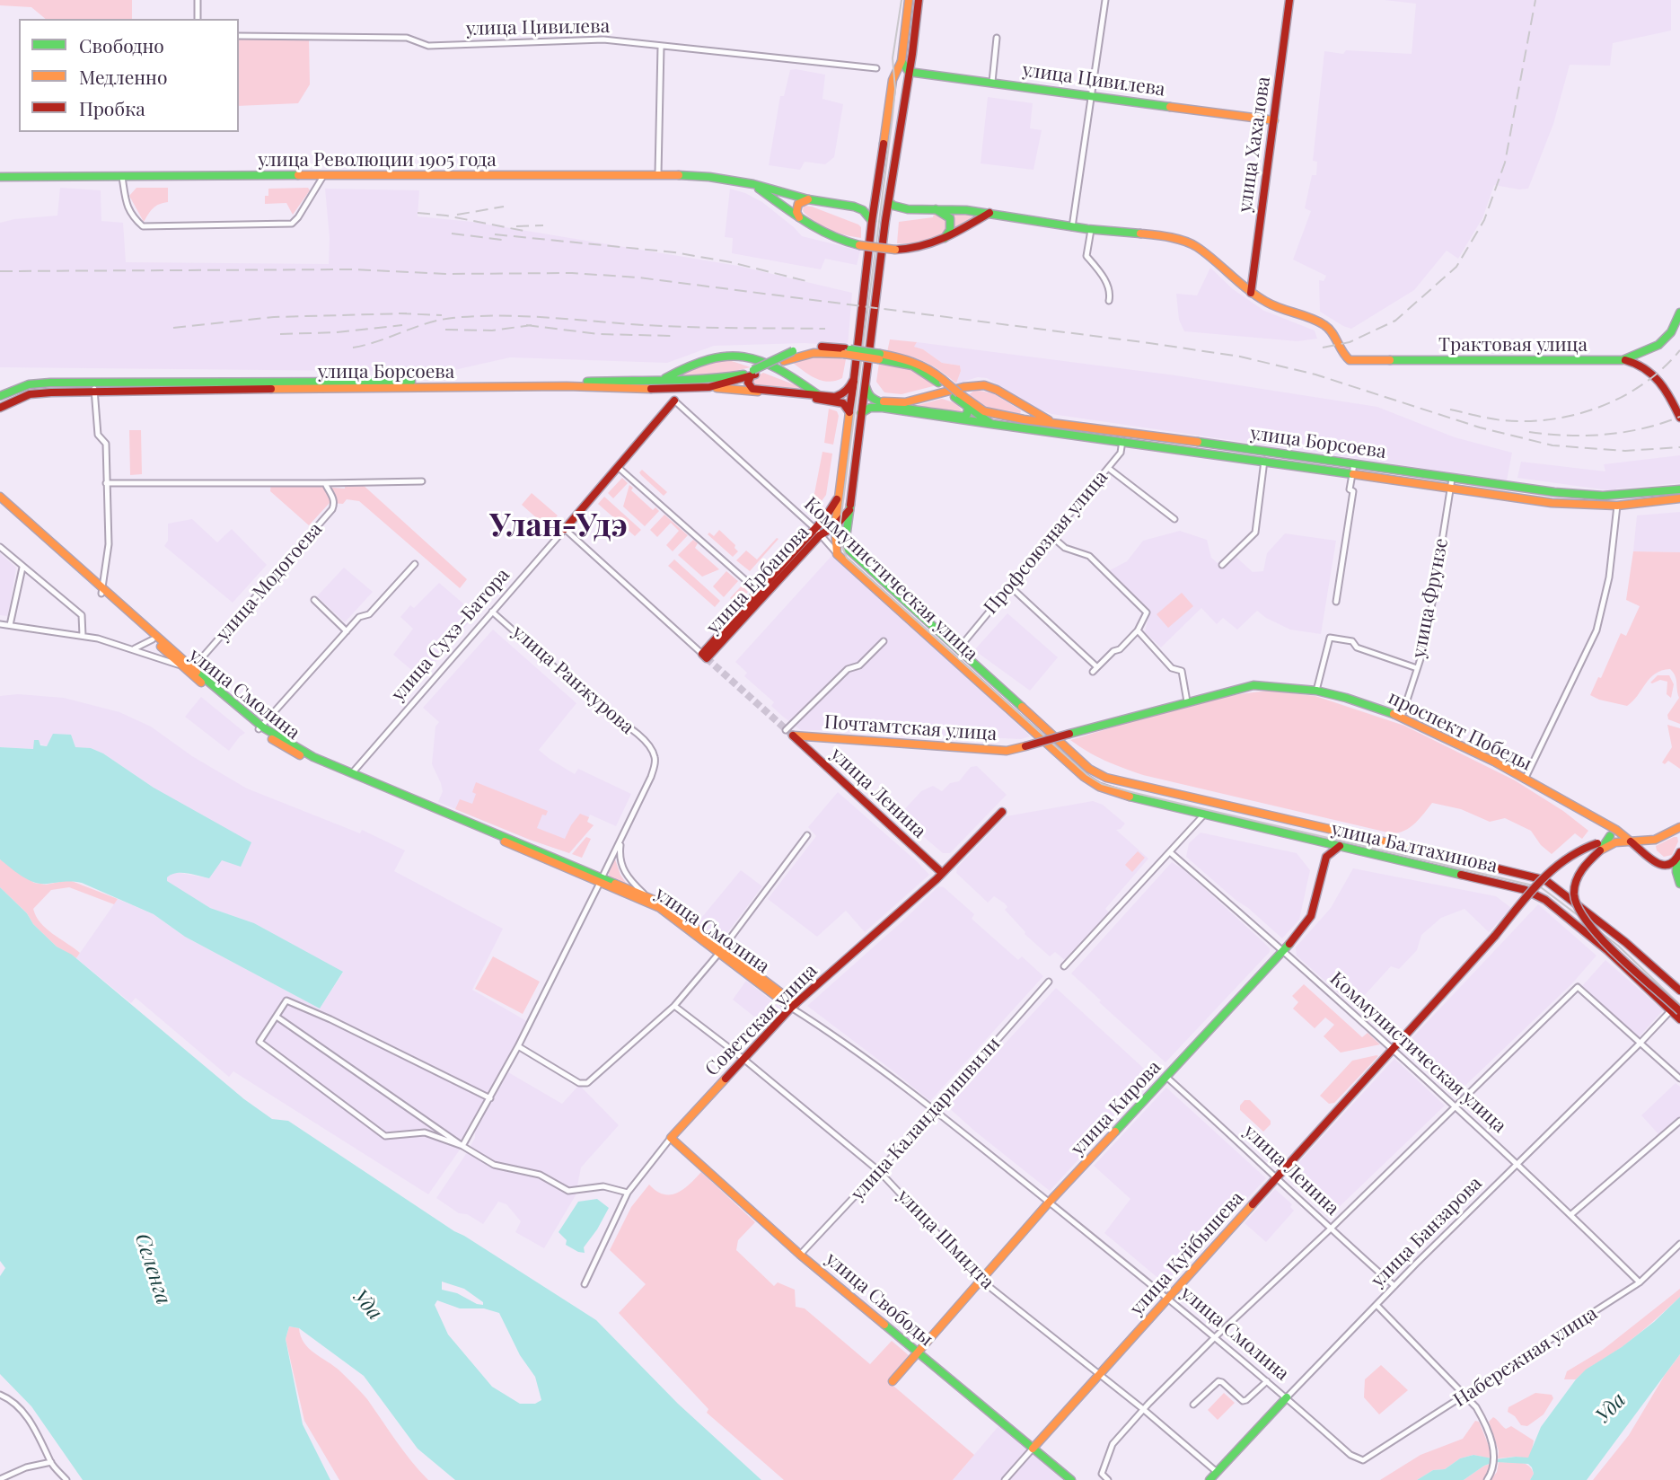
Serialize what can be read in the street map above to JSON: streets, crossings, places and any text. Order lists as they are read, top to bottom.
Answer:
{
  "streets": {
    "main road": [
      "улица Цивилева",
      "улица Хахалова",
      "улица Революции 1905 года",
      "Трактовая улица",
      "улица Борсоева",
      "Коммунистическая улица",
      "улица Ербанова",
      "улица Сухэ-Батора",
      "улица Смолина",
      "Почтамтская улица",
      "проспект Победы",
      "улица Ленина",
      "улица Балтахинова",
      "Советская улица",
      "улица Кирова",
      "улица Банзарова",
      "улица Куйбышева",
      "улица Свободы"
    ],
    "street": [
      "Профсоюзная улица",
      "улица Модогоева",
      "улица Фрунзе",
      "улица Ранжурова",
      "улица Каландаришвили",
      "улица Шмидта",
      "Набережная улица"
    ]
  },
  "crossings": [
    ["улица Цивилева", "улица Хахалова"],
    ["улица Хахалова", "Трактовая улица"],
    ["улица Борсоева", "Профсоюзная улица"],
    ["улица Борсоева", "улица Фрунзе"],
    ["Профсоюзная улица", "Коммунистическая улица"],
    ["Коммунистическая улица", "улица Ербанова"],
    ["Коммунистическая улица", "улица Сухэ-Батора"],
    ["Коммунистическая улица", "улица Балтахинова"],
    ["Коммунистическая улица", "улица Кирова"],
    ["Коммунистическая улица", "улица Банзарова"],
    ["Коммунистическая улица", "улица Куйбышева"],
    ["Коммунистическая улица", "Набережная улица"],
    ["улица Модогоева", "улица Смолина"],
    ["улица Фрунзе", "проспект Победы"],
    ["улица Сухэ-Батора", "улица Ранжурова"],
    ["улица Сухэ-Батора", "улица Смолина"],
    ["улица Смолина", "Советская улица"],
    ["улица Смолина", "улица Кирова"],
    ["улица Смолина", "улица Каландаришвили"],
    ["улица Смолина", "улица Банзарова"],
    ["улица Смолина", "улица Куйбышева"],
    ["улица Смолина", "Набережная улица"],
    ["Почтамтская улица", "проспект Победы"],
    ["Почтамтская улица", "улица Ленина"],
    ["улица Ленина", "Советская улица"],
    ["улица Ленина", "улица Кирова"],
    ["улица Ленина", "улица Банзарова"],
    ["улица Ленина", "улица Куйбышева"],
    ["улица Балтахинова", "улица Кирова"],
    ["улица Балтахинова", "улица Банзарова"],
    ["Советская улица", "улица Шмидта"],
    ["Советская улица", "улица Свободы"],
    ["улица Кирова", "улица Шмидта"],
    ["улица Кирова", "улица Свободы"],
    ["улица Каландаришвили", "улица Шмидта"],
    ["улица Каландаришвили", "улица Свободы"],
    ["улица Банзарова", "улица Шмидта"],
    ["улица Шмидта", "улица Куйбышева"],
    ["улица Куйбышева", "улица Свободы"]
  ],
  "districts": ["Улан-Удэ"],
  "water": ["Селенга", "Уда"],
  "legend": ["Свободно", "Медленно", "Пробка"]
}
